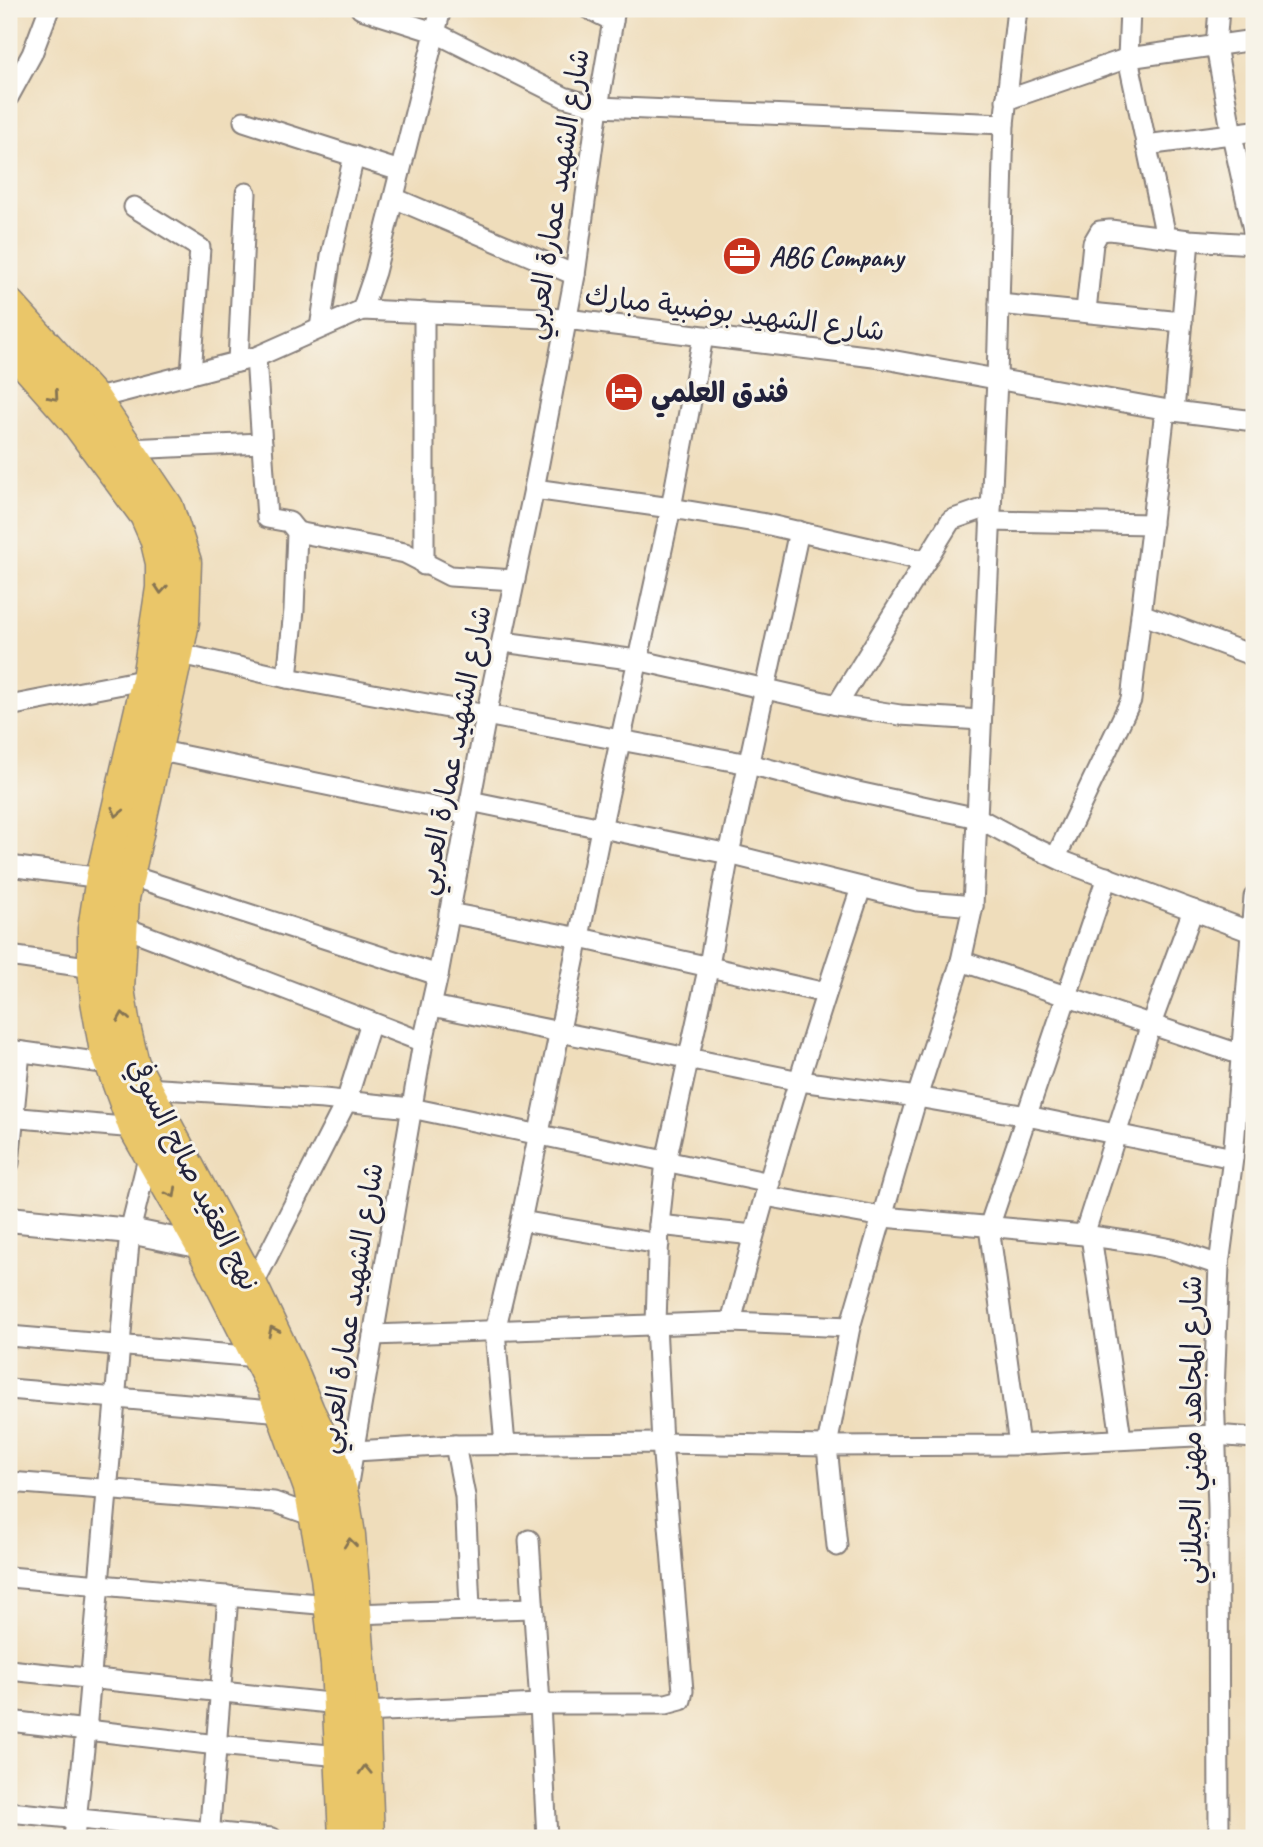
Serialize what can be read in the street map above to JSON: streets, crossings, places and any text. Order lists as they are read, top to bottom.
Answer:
{
  "streets": {
    "main road": ["نهج العقيد صالح السوفي"],
    "street": ["شارع الشهيد عمارة العربي", "شارع الشهيد بوضبية مبارك", "شارع المجاهد مهني الجيلاني"]
  },
  "crossings": [
    ["شارع الشهيد عمارة العربي", "شارع الشهيد بوضبية مبارك"],
    ["شارع الشهيد عمارة العربي", "نهج العقيد صالح السوفي"],
    ["شارع الشهيد بوضبية مبارك", "نهج العقيد صالح السوفي"]
  ],
  "places": {
    "office": ["ABG Company"],
    "hotel": ["فندق العلمي"]
  }
}
